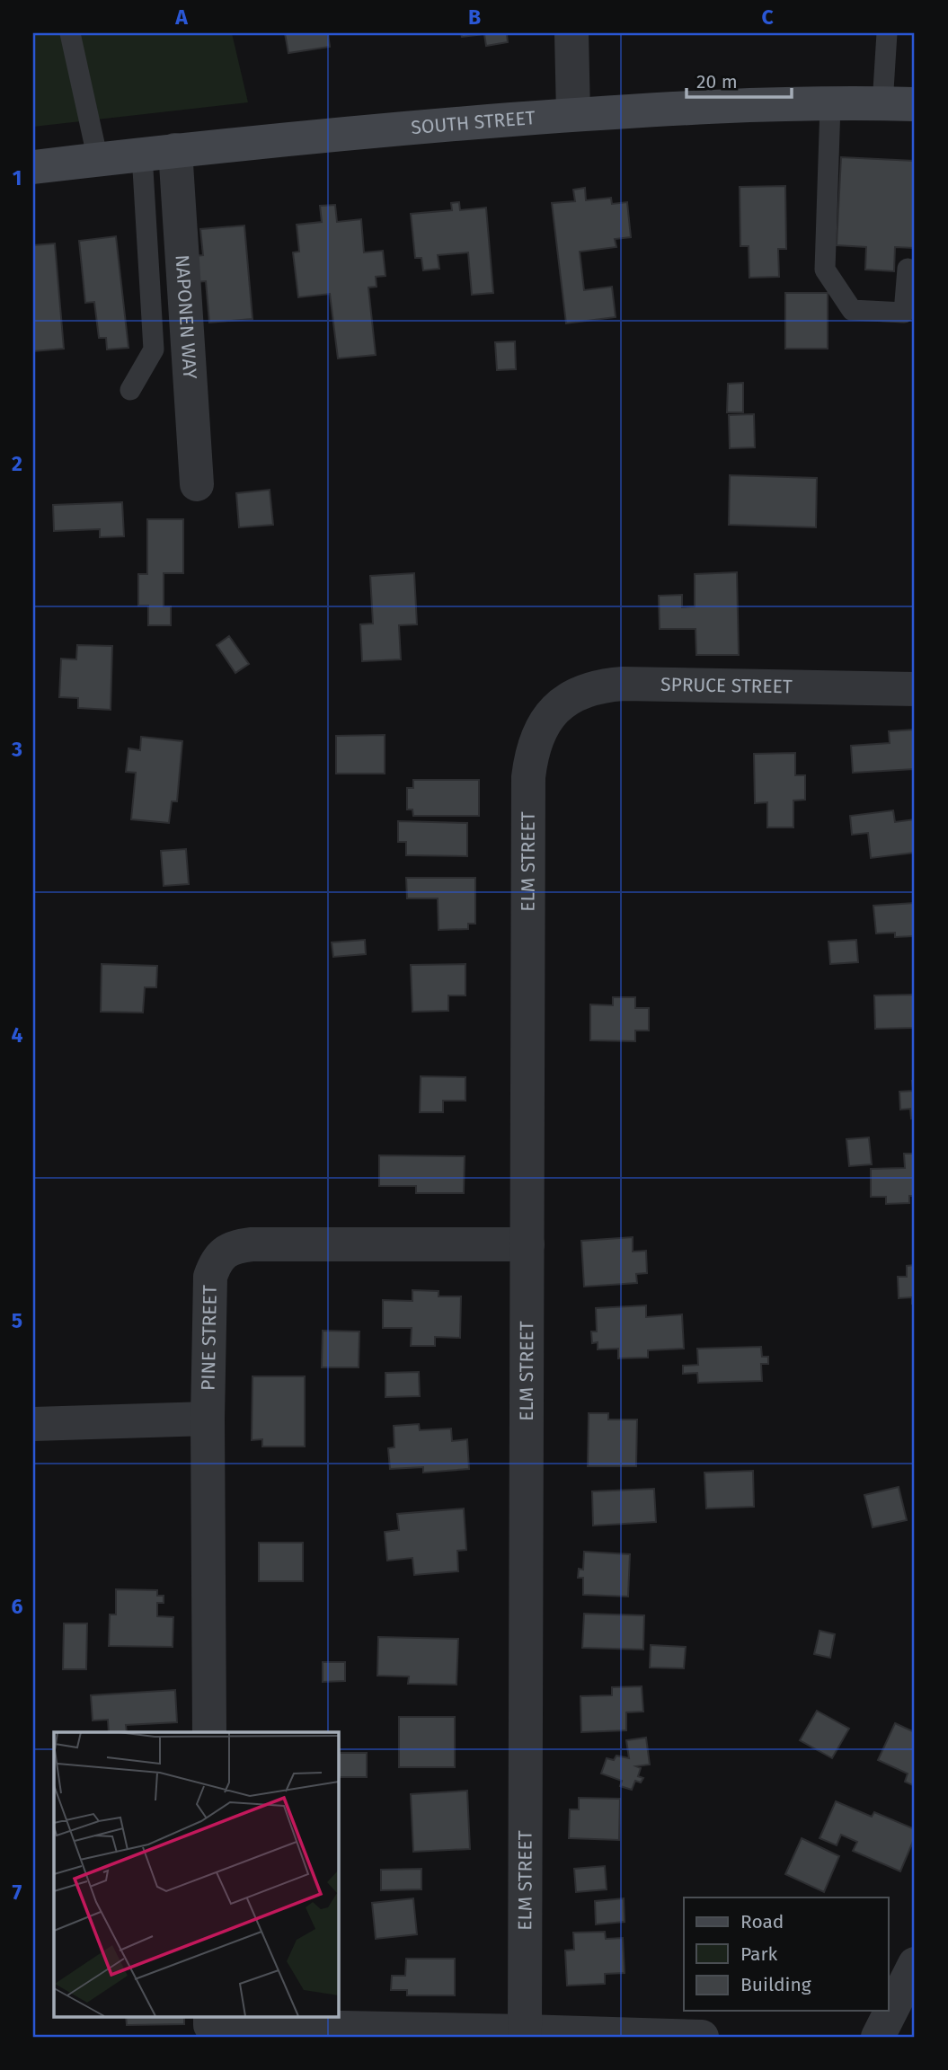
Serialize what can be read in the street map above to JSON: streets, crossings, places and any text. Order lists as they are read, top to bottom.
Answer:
{
  "streets": {
    "main road": ["SOUTH STREET"],
    "street": [
      "NAPONEN WAY",
      "SPRUCE STREET",
      "ELM STREET",
      "PINE STREET"
    ]
  },
  "crossings": [
    ["SOUTH STREET", "NAPONEN WAY"],
    ["SPRUCE STREET", "ELM STREET"],
    ["ELM STREET", "PINE STREET"]
  ],
  "legend": ["Road", "Park", "Building"],
  "scale_bar": "20 m",
  "grid": {
    "columns": ["A", "B", "C"],
    "rows": [
      "1",
      "2",
      "3",
      "4",
      "5",
      "6",
      "7"
    ]
  }
}
